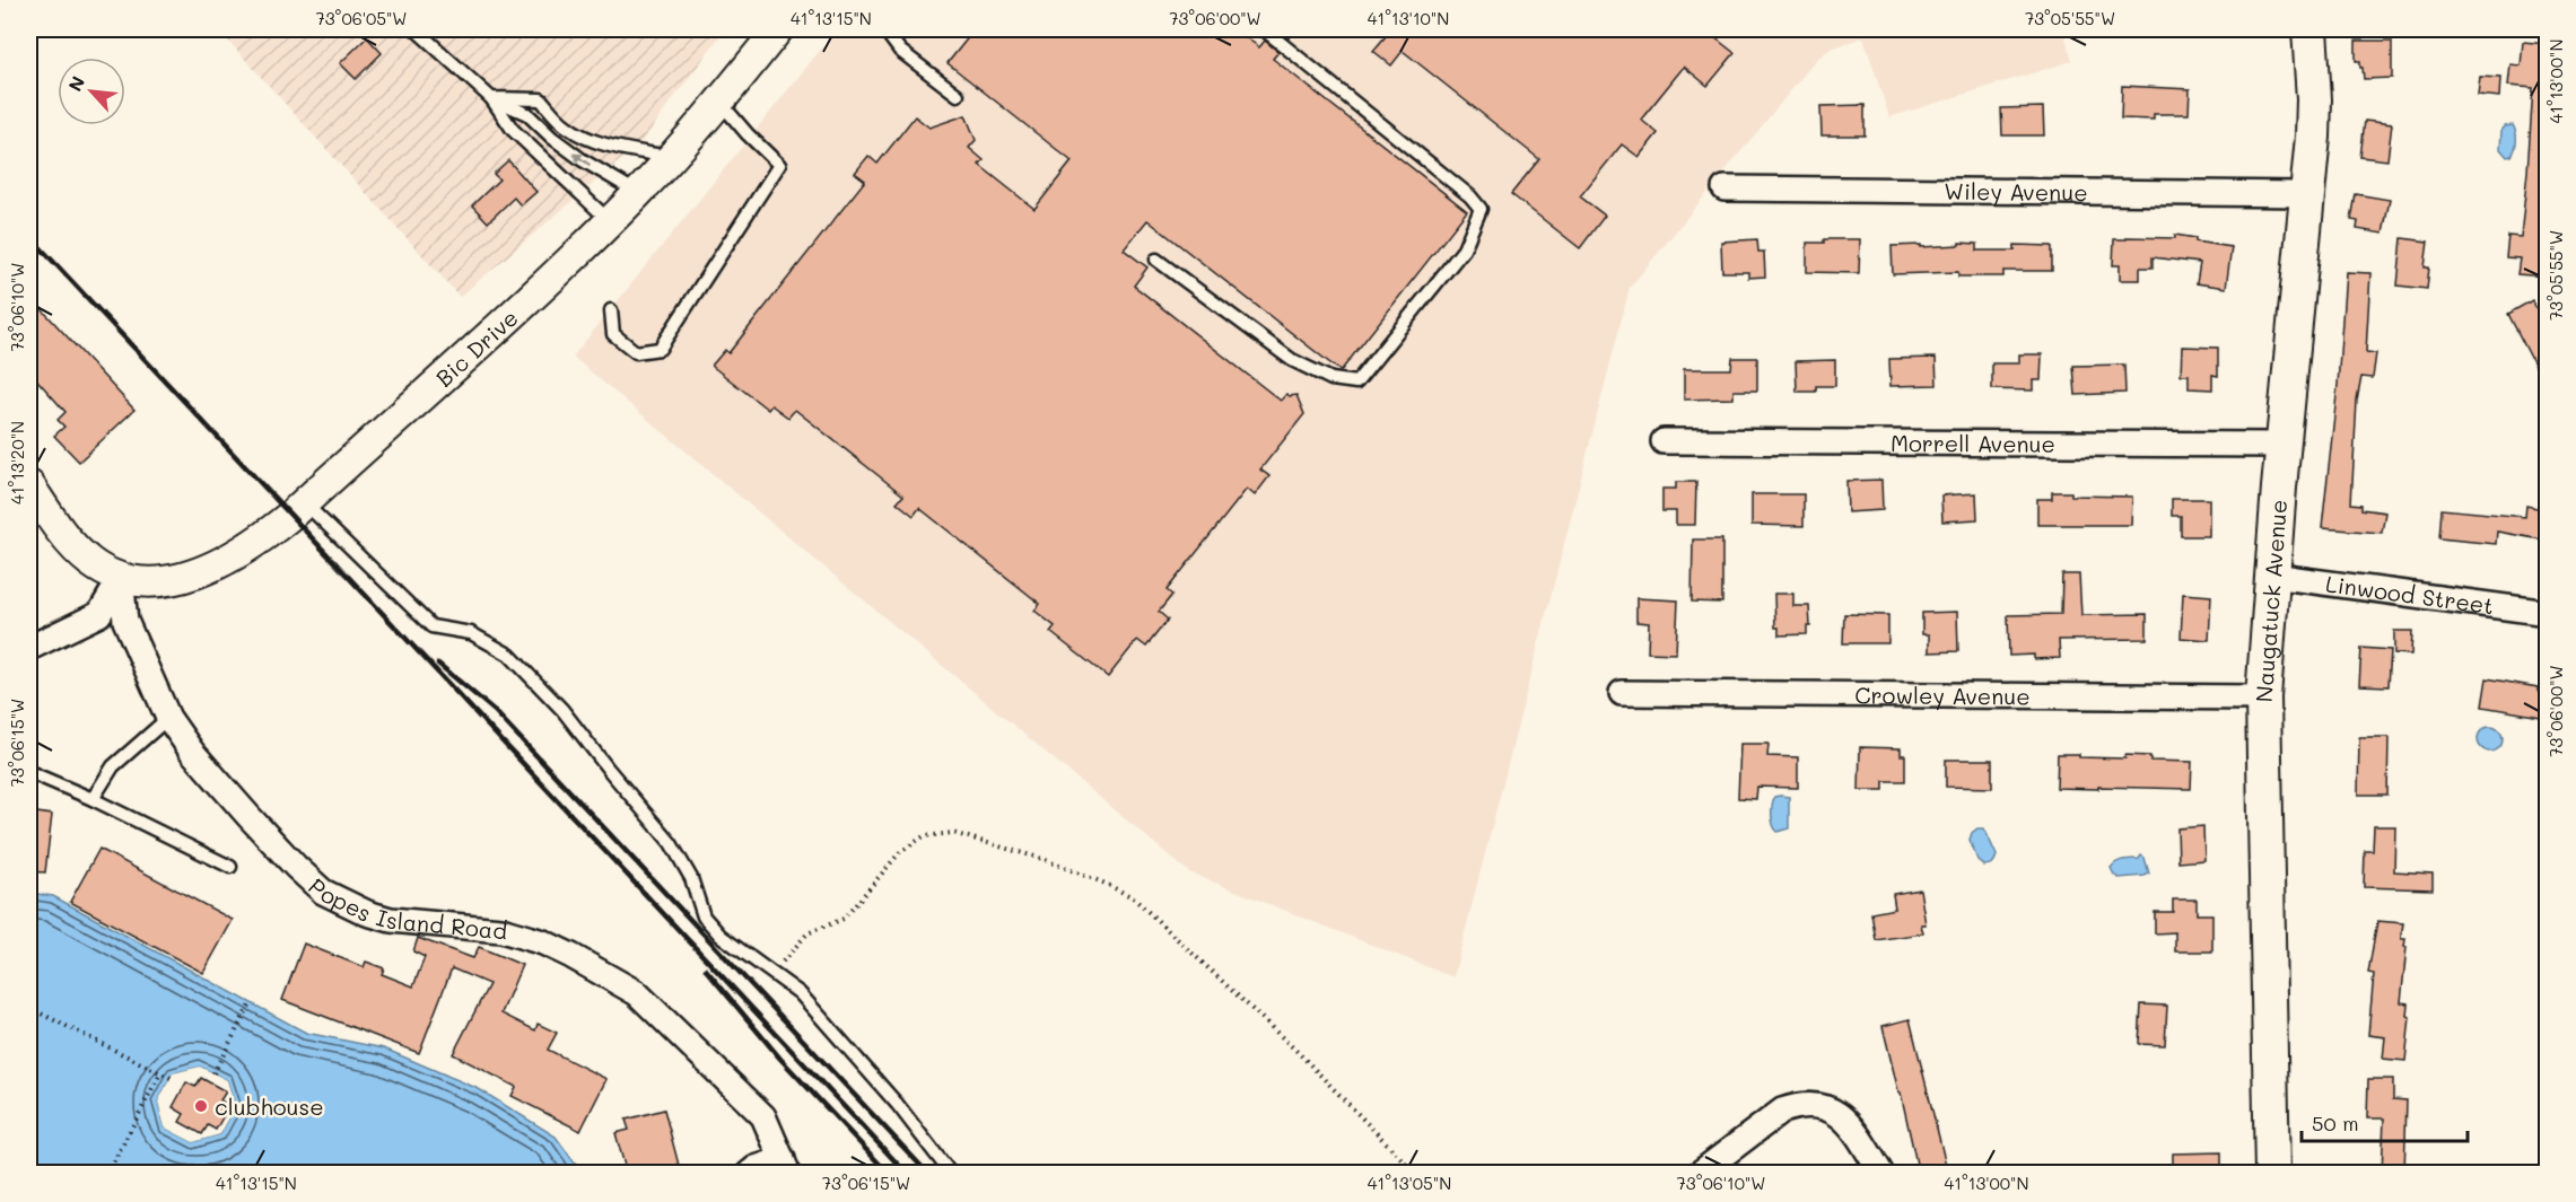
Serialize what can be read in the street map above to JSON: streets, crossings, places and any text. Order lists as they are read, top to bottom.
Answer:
{
  "streets": {
    "main road": ["Naugatuck Avenue"],
    "street": [
      "Wiley Avenue",
      "Bic Drive",
      "Morrell Avenue",
      "Linwood Street",
      "Crowley Avenue",
      "Popes Island Road"
    ]
  },
  "crossings": [
    ["Wiley Avenue", "Naugatuck Avenue"],
    ["Bic Drive", "Popes Island Road"],
    ["Morrell Avenue", "Naugatuck Avenue"],
    ["Linwood Street", "Naugatuck Avenue"],
    ["Naugatuck Avenue", "Crowley Avenue"]
  ],
  "places": ["clubhouse"],
  "scale_bar": "50 m",
  "north": "top left",
  "coordinates": [
    "73°06'05\"W",
    "41°13'15\"N",
    "73°06'00\"W",
    "41°13'10\"N",
    "73°05'55\"W",
    "41°13'00\"N",
    "73°06'10\"W",
    "41°13'20\"N",
    "73°06'15\"W",
    "41°13'05\"N"
  ]
}
